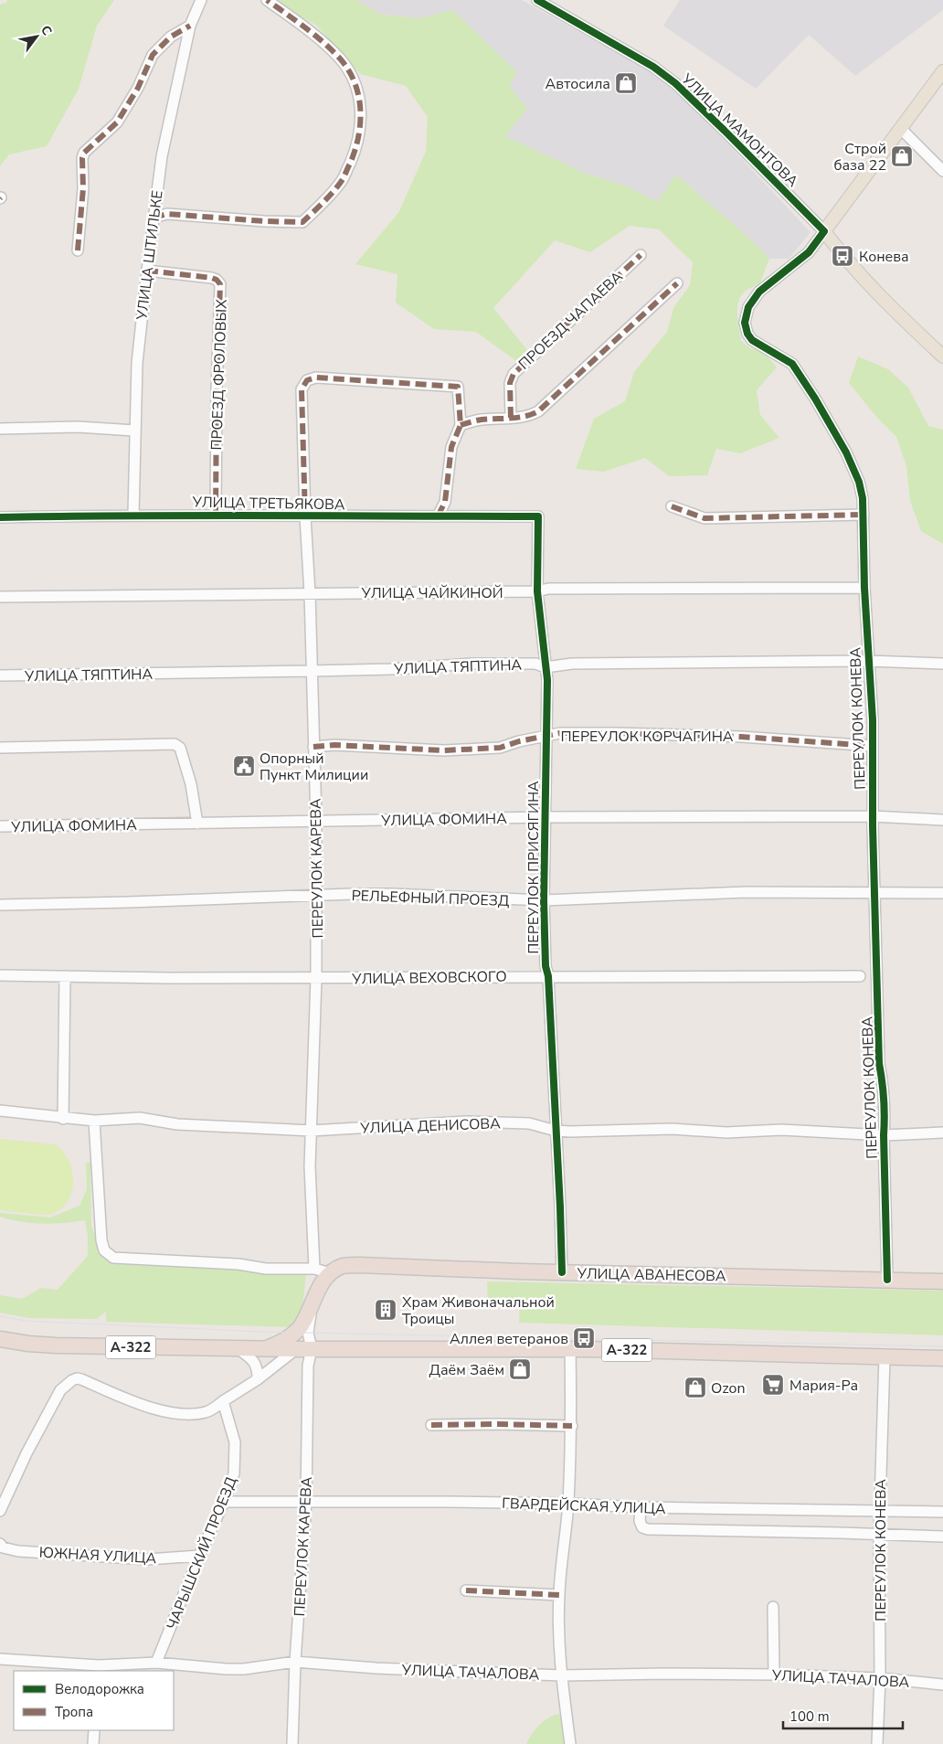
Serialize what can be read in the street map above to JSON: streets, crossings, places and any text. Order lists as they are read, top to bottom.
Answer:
{
  "streets": {
    "highway": ["УЛИЦА АВАНЕСОВА", "А-322"],
    "main road": ["УЛИЦА МАМОНТОВА"],
    "street": [
      "УЛИЦА ШТИЛЬКЕ",
      "ПРОЕЗД ЧАПАЕВА",
      "ПРОЕЗД ФРОЛОВЫХ",
      "УЛИЦА ТРЕТЬЯКОВА",
      "УЛИЦА ЧАЙКИНОЙ",
      "УЛИЦА ТЯПТИНА",
      "ПЕРЕУЛОК КОНЕВА",
      "ПЕРЕУЛОК КОРЧАГИНА",
      "УЛИЦА ФОМИНА",
      "ПЕРЕУЛОК ПРИСЯГИНА",
      "ПЕРЕУЛОК КАРЕВА",
      "РЕЛЬЕФНЫЙ ПРОЕЗД",
      "УЛИЦА ВЕХОВСКОГО",
      "УЛИЦА ДЕНИСОВА",
      "ГВАРДЕЙСКАЯ УЛИЦА",
      "ЧАРЫШСКИЙ ПРОЕЗД",
      "ЮЖНАЯ УЛИЦА",
      "УЛИЦА ТАЧАЛОВА"
    ]
  },
  "crossings": [
    ["УЛИЦА МАМОНТОВА", "ПЕРЕУЛОК КОНЕВА"],
    ["УЛИЦА ШТИЛЬКЕ", "ПРОЕЗД ФРОЛОВЫХ"],
    ["УЛИЦА ШТИЛЬКЕ", "УЛИЦА ТРЕТЬЯКОВА"],
    ["ПРОЕЗД ФРОЛОВЫХ", "УЛИЦА ТРЕТЬЯКОВА"],
    ["УЛИЦА ТРЕТЬЯКОВА", "ПЕРЕУЛОК ПРИСЯГИНА"],
    ["УЛИЦА ТРЕТЬЯКОВА", "ПЕРЕУЛОК КАРЕВА"],
    ["УЛИЦА ЧАЙКИНОЙ", "ПЕРЕУЛОК КОНЕВА"],
    ["УЛИЦА ЧАЙКИНОЙ", "ПЕРЕУЛОК ПРИСЯГИНА"],
    ["УЛИЦА ЧАЙКИНОЙ", "ПЕРЕУЛОК КАРЕВА"],
    ["УЛИЦА ТЯПТИНА", "ПЕРЕУЛОК КОНЕВА"],
    ["УЛИЦА ТЯПТИНА", "ПЕРЕУЛОК ПРИСЯГИНА"],
    ["УЛИЦА ТЯПТИНА", "ПЕРЕУЛОК КАРЕВА"],
    ["ПЕРЕУЛОК КОНЕВА", "ПЕРЕУЛОК КОРЧАГИНА"],
    ["ПЕРЕУЛОК КОНЕВА", "УЛИЦА ФОМИНА"],
    ["ПЕРЕУЛОК КОНЕВА", "РЕЛЬЕФНЫЙ ПРОЕЗД"],
    ["ПЕРЕУЛОК КОНЕВА", "УЛИЦА ДЕНИСОВА"],
    ["ПЕРЕУЛОК КОНЕВА", "УЛИЦА АВАНЕСОВА"],
    ["ПЕРЕУЛОК КОНЕВА", "А-322"],
    ["ПЕРЕУЛОК КОНЕВА", "ГВАРДЕЙСКАЯ УЛИЦА"],
    ["ПЕРЕУЛОК КОНЕВА", "УЛИЦА ТАЧАЛОВА"],
    ["ПЕРЕУЛОК КОРЧАГИНА", "ПЕРЕУЛОК ПРИСЯГИНА"],
    ["ПЕРЕУЛОК КОРЧАГИНА", "ПЕРЕУЛОК КАРЕВА"],
    ["УЛИЦА ФОМИНА", "ПЕРЕУЛОК ПРИСЯГИНА"],
    ["УЛИЦА ФОМИНА", "ПЕРЕУЛОК КАРЕВА"],
    ["ПЕРЕУЛОК ПРИСЯГИНА", "РЕЛЬЕФНЫЙ ПРОЕЗД"],
    ["ПЕРЕУЛОК ПРИСЯГИНА", "УЛИЦА ВЕХОВСКОГО"],
    ["ПЕРЕУЛОК ПРИСЯГИНА", "УЛИЦА ДЕНИСОВА"],
    ["ПЕРЕУЛОК ПРИСЯГИНА", "УЛИЦА АВАНЕСОВА"],
    ["ПЕРЕУЛОК КАРЕВА", "РЕЛЬЕФНЫЙ ПРОЕЗД"],
    ["ПЕРЕУЛОК КАРЕВА", "УЛИЦА ВЕХОВСКОГО"],
    ["ПЕРЕУЛОК КАРЕВА", "УЛИЦА ДЕНИСОВА"],
    ["ПЕРЕУЛОК КАРЕВА", "А-322"],
    ["ПЕРЕУЛОК КАРЕВА", "ГВАРДЕЙСКАЯ УЛИЦА"],
    ["ПЕРЕУЛОК КАРЕВА", "УЛИЦА ТАЧАЛОВА"],
    ["УЛИЦА АВАНЕСОВА", "А-322"],
    ["ГВАРДЕЙСКАЯ УЛИЦА", "ЧАРЫШСКИЙ ПРОЕЗД"],
    ["ЧАРЫШСКИЙ ПРОЕЗД", "ЮЖНАЯ УЛИЦА"],
    ["ЧАРЫШСКИЙ ПРОЕЗД", "УЛИЦА ТАЧАЛОВА"]
  ],
  "places": {
    "shop": [
      "Автосила",
      "Строй база 22",
      "Даём Заём",
      "Ozon"
    ],
    "bus stop": ["Конева", "Аллея ветеранов"],
    "public building": ["Опорный Пункт Милиции"],
    "building": ["Храм Живоначальной Троицы"],
    "supermarket": ["Мария-Ра"]
  },
  "legend": ["Велодорожка", "Тропа"],
  "scale_bar": "100 m",
  "north": "top right"
}
